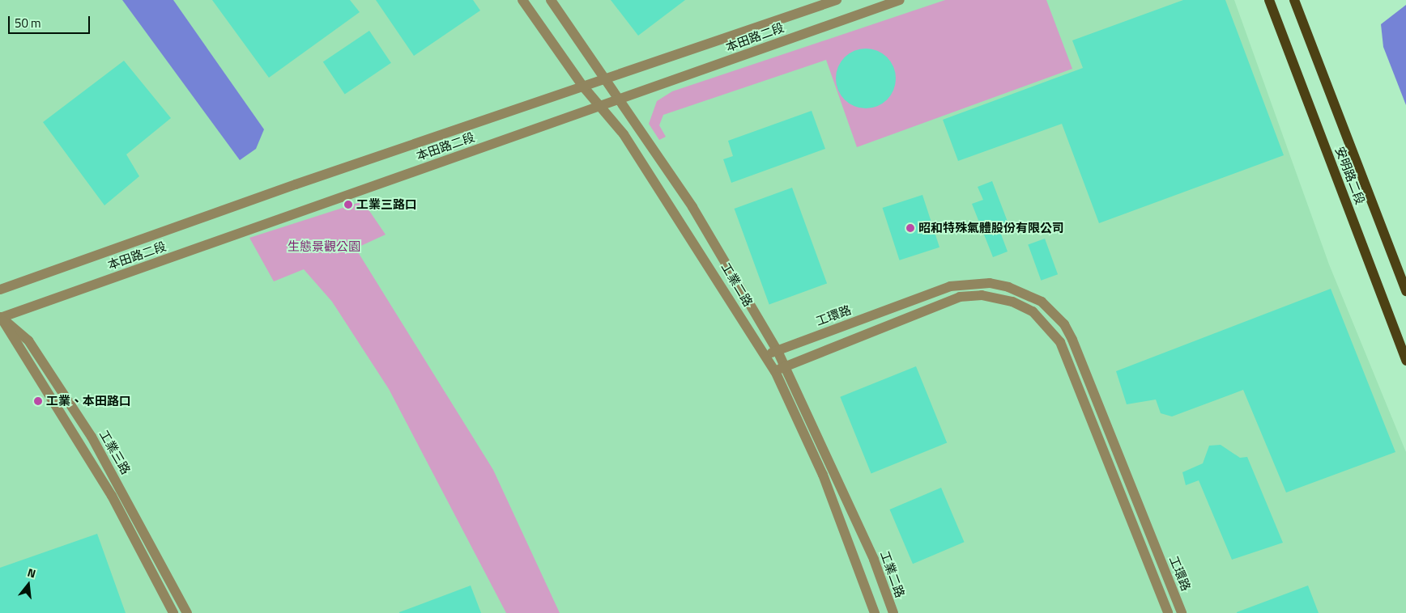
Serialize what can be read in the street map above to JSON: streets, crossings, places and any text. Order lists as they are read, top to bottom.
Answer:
{
  "streets": {
    "main road": ["安明路二段"],
    "street": [
      "本田路二段",
      "工業二路",
      "工環路",
      "工業三路"
    ]
  },
  "crossings": [
    ["本田路二段", "工業二路"],
    ["本田路二段", "工業三路"],
    ["工業二路", "工環路"]
  ],
  "parks": ["生態景觀公園"],
  "places": ["工業三路口", "昭和特殊氣體股份有限公司", "工業、本田路口"],
  "scale_bar": "50 m",
  "north": "top"
}
